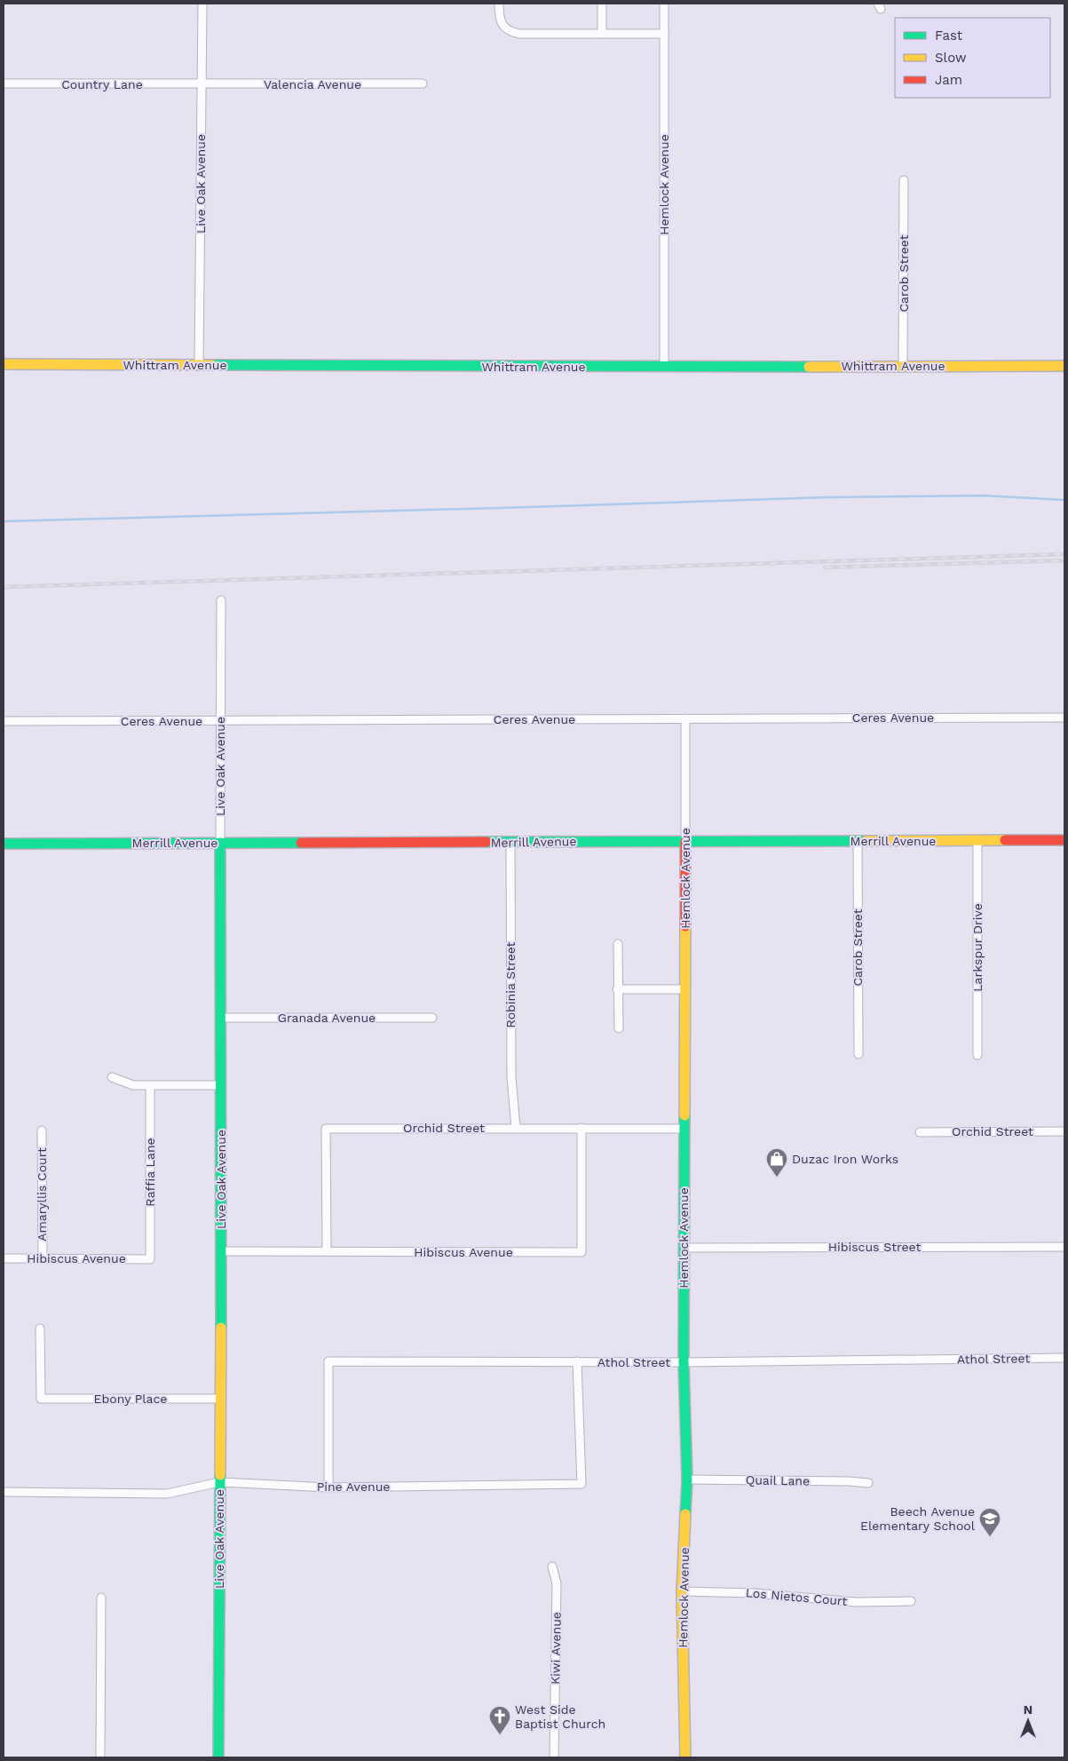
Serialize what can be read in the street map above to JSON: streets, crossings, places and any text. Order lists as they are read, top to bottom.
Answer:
{
  "streets": {
    "street": [
      "Country Lane",
      "Valencia Avenue",
      "Live Oak Avenue",
      "Hemlock Avenue",
      "Carob Street",
      "Whittram Avenue",
      "Ceres Avenue",
      "Merrill Avenue",
      "Larkspur Drive",
      "Robinia Street",
      "Granada Avenue",
      "Orchid Street",
      "Raffia Lane",
      "Amaryllis Court",
      "Hibiscus Street",
      "Hibiscus Avenue",
      "Athol Street",
      "Ebony Place",
      "Quail Lane",
      "Pine Avenue",
      "Los Nietos Court",
      "Kiwi Avenue"
    ]
  },
  "crossings": [
    ["Country Lane", "Valencia Avenue"],
    ["Country Lane", "Live Oak Avenue"],
    ["Valencia Avenue", "Live Oak Avenue"],
    ["Live Oak Avenue", "Whittram Avenue"],
    ["Live Oak Avenue", "Ceres Avenue"],
    ["Live Oak Avenue", "Merrill Avenue"],
    ["Live Oak Avenue", "Granada Avenue"],
    ["Live Oak Avenue", "Hibiscus Avenue"],
    ["Live Oak Avenue", "Ebony Place"],
    ["Live Oak Avenue", "Pine Avenue"],
    ["Hemlock Avenue", "Whittram Avenue"],
    ["Hemlock Avenue", "Ceres Avenue"],
    ["Hemlock Avenue", "Merrill Avenue"],
    ["Hemlock Avenue", "Orchid Street"],
    ["Hemlock Avenue", "Hibiscus Street"],
    ["Hemlock Avenue", "Athol Street"],
    ["Hemlock Avenue", "Quail Lane"],
    ["Hemlock Avenue", "Los Nietos Court"],
    ["Carob Street", "Whittram Avenue"],
    ["Carob Street", "Merrill Avenue"],
    ["Merrill Avenue", "Larkspur Drive"],
    ["Merrill Avenue", "Robinia Street"],
    ["Robinia Street", "Orchid Street"],
    ["Orchid Street", "Hibiscus Avenue"],
    ["Raffia Lane", "Hibiscus Avenue"],
    ["Amaryllis Court", "Hibiscus Avenue"],
    ["Athol Street", "Pine Avenue"]
  ],
  "places": {
    "shop": ["Duzac Iron Works"],
    "school or university": ["Beech Avenue Elementary School"],
    "church": ["West Side Baptist Church"]
  },
  "legend": ["Fast", "Slow", "Jam"],
  "north": "top"
}
